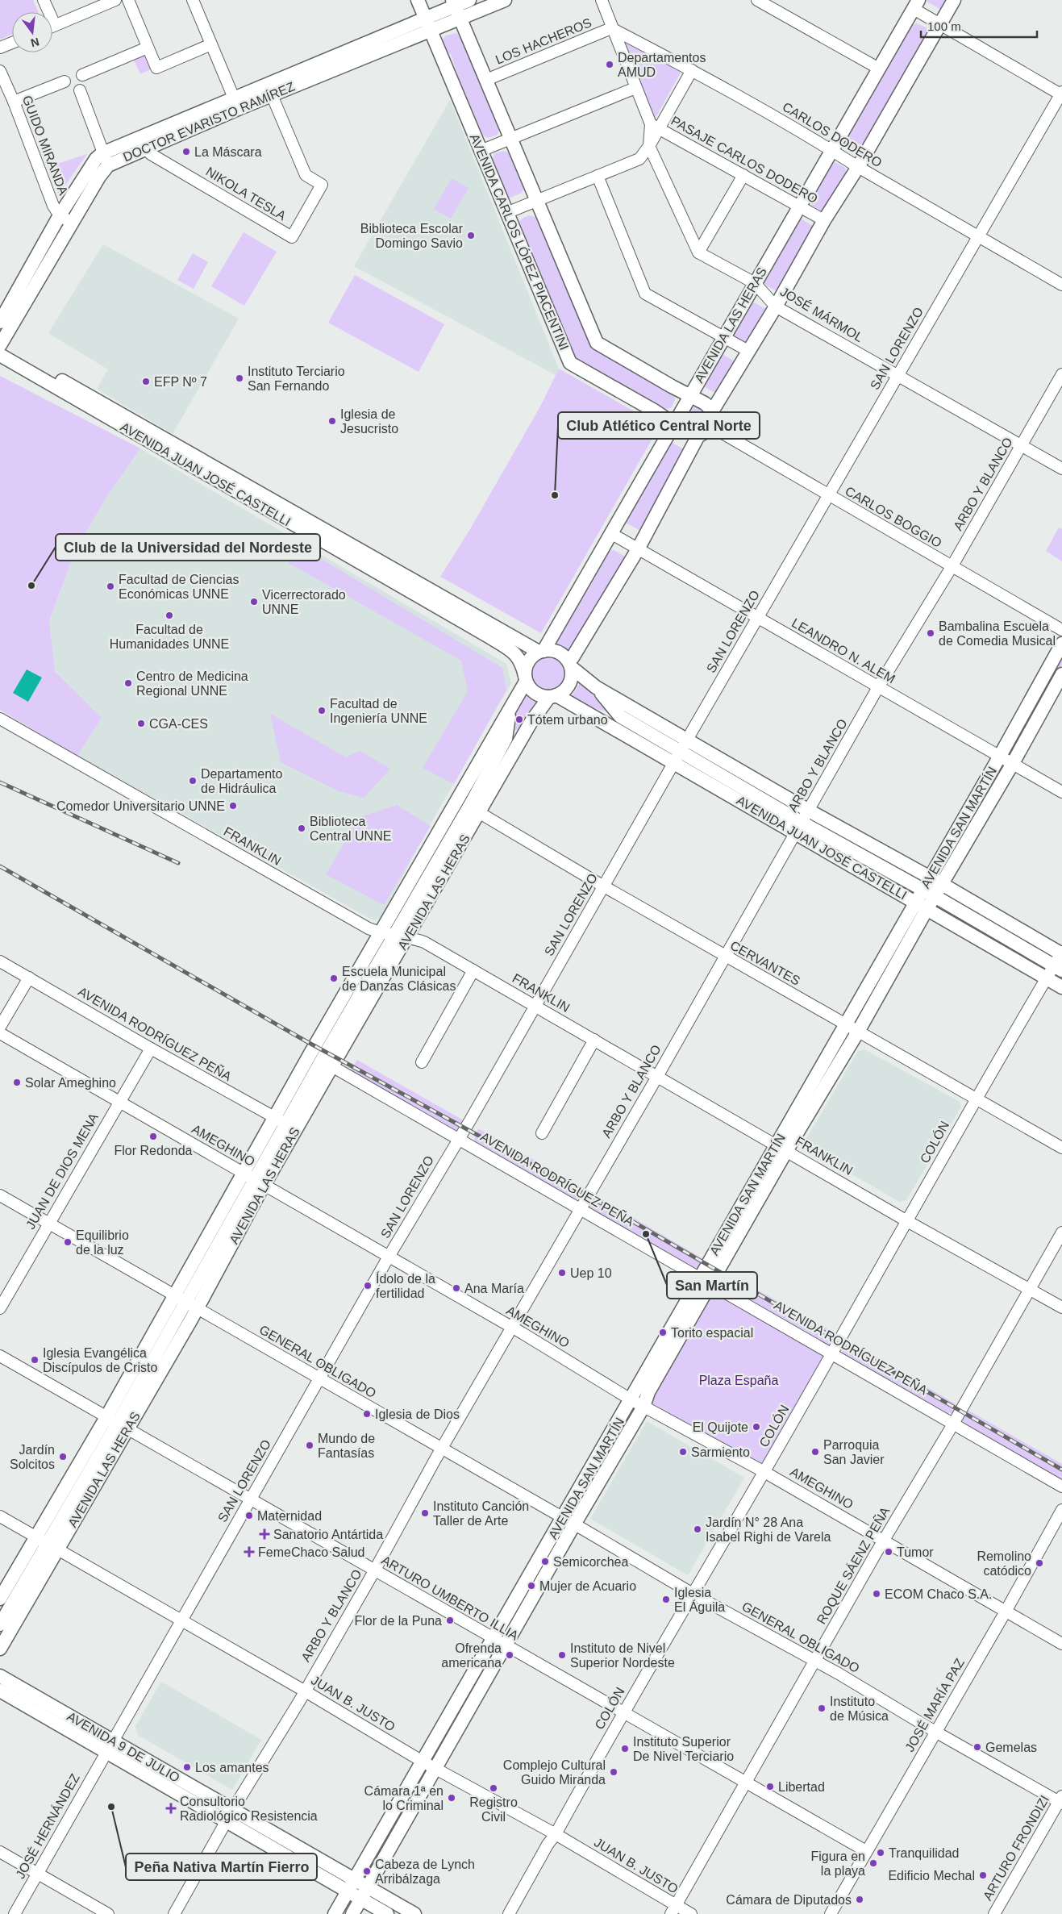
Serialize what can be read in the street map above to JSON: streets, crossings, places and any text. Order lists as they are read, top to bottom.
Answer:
{
  "streets": {
    "main road": [
      "DOCTOR EVARISTO RAMÍREZ",
      "AVENIDA CARLOS LÓPEZ PIACENTINI",
      "AVENIDA LAS HERAS",
      "AVENIDA JUAN JOSÉ CASTELLI",
      "AVENIDA SAN MARTÍN",
      "AVENIDA 9 DE JULIO"
    ],
    "street": [
      "LOS HACHEROS",
      "CARLOS DODERO",
      "GUIDO MIRANDA",
      "PASAJE CARLOS DODERO",
      "NIKOLA TESLA",
      "JOSÉ MÁRMOL",
      "SAN LORENZO",
      "ARBO Y BLANCO",
      "CARLOS BOGGIO",
      "LEANDRO N. ALEM",
      "FRANKLIN",
      "CERVANTES",
      "AVENIDA RODRÍGUEZ PEÑA",
      "COLÓN",
      "AMEGHINO",
      "JUAN DE DIOS MENA",
      "GENERAL OBLIGADO",
      "ROQUE SÁENZ PEÑA",
      "ARTURO UMBERTO ILLIA",
      "JUAN B. JUSTO",
      "JOSÉ MARÍA PAZ",
      "JOSÉ HERNÁNDEZ",
      "ARTURO FRONDIZI"
    ]
  },
  "crossings": [
    ["LOS HACHEROS", "CARLOS DODERO"],
    ["LOS HACHEROS", "AVENIDA CARLOS LÓPEZ PIACENTINI"],
    ["DOCTOR EVARISTO RAMÍREZ", "GUIDO MIRANDA"],
    ["DOCTOR EVARISTO RAMÍREZ", "NIKOLA TESLA"],
    ["DOCTOR EVARISTO RAMÍREZ", "AVENIDA CARLOS LÓPEZ PIACENTINI"],
    ["DOCTOR EVARISTO RAMÍREZ", "AVENIDA JUAN JOSÉ CASTELLI"],
    ["CARLOS DODERO", "AVENIDA LAS HERAS"],
    ["CARLOS DODERO", "SAN LORENZO"],
    ["PASAJE CARLOS DODERO", "AVENIDA LAS HERAS"],
    ["AVENIDA CARLOS LÓPEZ PIACENTINI", "AVENIDA LAS HERAS"],
    ["AVENIDA CARLOS LÓPEZ PIACENTINI", "CARLOS BOGGIO"],
    ["JOSÉ MÁRMOL", "AVENIDA LAS HERAS"],
    ["JOSÉ MÁRMOL", "SAN LORENZO"],
    ["JOSÉ MÁRMOL", "ARBO Y BLANCO"],
    ["AVENIDA LAS HERAS", "AVENIDA JUAN JOSÉ CASTELLI"],
    ["AVENIDA LAS HERAS", "CARLOS BOGGIO"],
    ["AVENIDA LAS HERAS", "LEANDRO N. ALEM"],
    ["AVENIDA LAS HERAS", "FRANKLIN"],
    ["AVENIDA LAS HERAS", "CERVANTES"],
    ["AVENIDA LAS HERAS", "AVENIDA RODRÍGUEZ PEÑA"],
    ["AVENIDA LAS HERAS", "AMEGHINO"],
    ["AVENIDA LAS HERAS", "GENERAL OBLIGADO"],
    ["AVENIDA LAS HERAS", "ARTURO UMBERTO ILLIA"],
    ["AVENIDA LAS HERAS", "JUAN B. JUSTO"],
    ["SAN LORENZO", "AVENIDA JUAN JOSÉ CASTELLI"],
    ["SAN LORENZO", "CARLOS BOGGIO"],
    ["SAN LORENZO", "LEANDRO N. ALEM"],
    ["SAN LORENZO", "FRANKLIN"],
    ["SAN LORENZO", "CERVANTES"],
    ["SAN LORENZO", "AVENIDA RODRÍGUEZ PEÑA"],
    ["SAN LORENZO", "AMEGHINO"],
    ["SAN LORENZO", "GENERAL OBLIGADO"],
    ["SAN LORENZO", "ARTURO UMBERTO ILLIA"],
    ["SAN LORENZO", "JUAN B. JUSTO"],
    ["SAN LORENZO", "AVENIDA 9 DE JULIO"],
    ["SAN LORENZO", "JOSÉ HERNÁNDEZ"],
    ["AVENIDA JUAN JOSÉ CASTELLI", "ARBO Y BLANCO"],
    ["AVENIDA JUAN JOSÉ CASTELLI", "AVENIDA SAN MARTÍN"],
    ["AVENIDA JUAN JOSÉ CASTELLI", "COLÓN"],
    ["ARBO Y BLANCO", "CARLOS BOGGIO"],
    ["ARBO Y BLANCO", "LEANDRO N. ALEM"],
    ["ARBO Y BLANCO", "FRANKLIN"],
    ["ARBO Y BLANCO", "CERVANTES"],
    ["ARBO Y BLANCO", "AVENIDA RODRÍGUEZ PEÑA"],
    ["ARBO Y BLANCO", "AMEGHINO"],
    ["ARBO Y BLANCO", "GENERAL OBLIGADO"],
    ["ARBO Y BLANCO", "ARTURO UMBERTO ILLIA"],
    ["ARBO Y BLANCO", "JUAN B. JUSTO"],
    ["ARBO Y BLANCO", "AVENIDA 9 DE JULIO"],
    ["LEANDRO N. ALEM", "AVENIDA SAN MARTÍN"],
    ["AVENIDA SAN MARTÍN", "FRANKLIN"],
    ["AVENIDA SAN MARTÍN", "CERVANTES"],
    ["AVENIDA SAN MARTÍN", "AVENIDA RODRÍGUEZ PEÑA"],
    ["AVENIDA SAN MARTÍN", "AMEGHINO"],
    ["AVENIDA SAN MARTÍN", "GENERAL OBLIGADO"],
    ["AVENIDA SAN MARTÍN", "ARTURO UMBERTO ILLIA"],
    ["AVENIDA SAN MARTÍN", "JUAN B. JUSTO"],
    ["AVENIDA SAN MARTÍN", "AVENIDA 9 DE JULIO"],
    ["FRANKLIN", "COLÓN"],
    ["FRANKLIN", "ROQUE SÁENZ PEÑA"],
    ["CERVANTES", "COLÓN"],
    ["AVENIDA RODRÍGUEZ PEÑA", "COLÓN"],
    ["AVENIDA RODRÍGUEZ PEÑA", "JUAN DE DIOS MENA"],
    ["AVENIDA RODRÍGUEZ PEÑA", "ROQUE SÁENZ PEÑA"],
    ["COLÓN", "AMEGHINO"],
    ["COLÓN", "GENERAL OBLIGADO"],
    ["COLÓN", "ARTURO UMBERTO ILLIA"],
    ["COLÓN", "JUAN B. JUSTO"],
    ["AMEGHINO", "JUAN DE DIOS MENA"],
    ["AMEGHINO", "ROQUE SÁENZ PEÑA"],
    ["AMEGHINO", "JOSÉ MARÍA PAZ"],
    ["JUAN DE DIOS MENA", "GENERAL OBLIGADO"],
    ["GENERAL OBLIGADO", "ROQUE SÁENZ PEÑA"],
    ["GENERAL OBLIGADO", "JOSÉ MARÍA PAZ"],
    ["GENERAL OBLIGADO", "ARTURO FRONDIZI"],
    ["ROQUE SÁENZ PEÑA", "ARTURO UMBERTO ILLIA"],
    ["ROQUE SÁENZ PEÑA", "JUAN B. JUSTO"],
    ["ARTURO UMBERTO ILLIA", "JOSÉ MARÍA PAZ"],
    ["AVENIDA 9 DE JULIO", "JOSÉ HERNÁNDEZ"]
  ],
  "parks": ["Plaza España"],
  "places": {
    "other": [
      "Departamentos AMUD",
      "La Máscara",
      "Biblioteca Escolar Domingo Savio",
      "Instituto Terciario San Fernando",
      "EFP Nº 7",
      "Iglesia de Jesucristo",
      "Club Atlético Central Norte",
      "Club de la Universidad del Nordeste",
      "Facultad de Ciencias Económicas UNNE",
      "Vicerrectorado UNNE",
      "Facultad de Humanidades UNNE",
      "Bambalina Escuela de Comedia Musical",
      "Centro de Medicina Regional UNNE",
      "Facultad de Ingeniería UNNE",
      "Tótem urbano",
      "CGA-CES",
      "Departamento de Hidráulica",
      "Comedor Universitario UNNE",
      "Biblioteca Central UNNE",
      "Escuela Municipal de Danzas Clásicas",
      "Solar Ameghino",
      "Flor Redonda",
      "San Martín",
      "Equilibrio de la luz",
      "Uep 10",
      "Ídolo de la fertilidad",
      "Ana María",
      "Torito espacial",
      "Iglesia Evangélica Discípulos de Cristo",
      "Iglesia de Dios",
      "El Quijote",
      "Mundo de Fantasías",
      "Sarmiento",
      "Parroquia San Javier",
      "Jardín Solcitos",
      "Instituto Canción Taller de Arte",
      "Maternidad",
      "Jardín N° 28 Ana Isabel Righi de Varela",
      "Tumor",
      "Semicorchea",
      "Remolino catódico",
      "Mujer de Acuario",
      "ECOM Chaco S.A.",
      "Iglesia El Águila",
      "Flor de la Puna",
      "Ofrenda americana",
      "Instituto de Nivel Superior Nordeste",
      "Instituto de Música",
      "Gemelas",
      "Instituto Superior De Nivel Terciario",
      "Los amantes",
      "Complejo Cultural Guido Miranda",
      "Libertad",
      "Registro Civil",
      "Cámara 1ª en lo Criminal",
      "Peña Nativa Martín Fierro",
      "Tranquilidad",
      "Figura en la playa",
      "Cabeza de Lynch Arribálzaga",
      "Edificio Mechal",
      "Cámara de Diputados"
    ],
    "health": ["Sanatorio Antártida", "FemeChaco Salud", "Consultorio Radiológico Resistencia"]
  },
  "scale_bar": "100 m",
  "north": "bottom"
}
